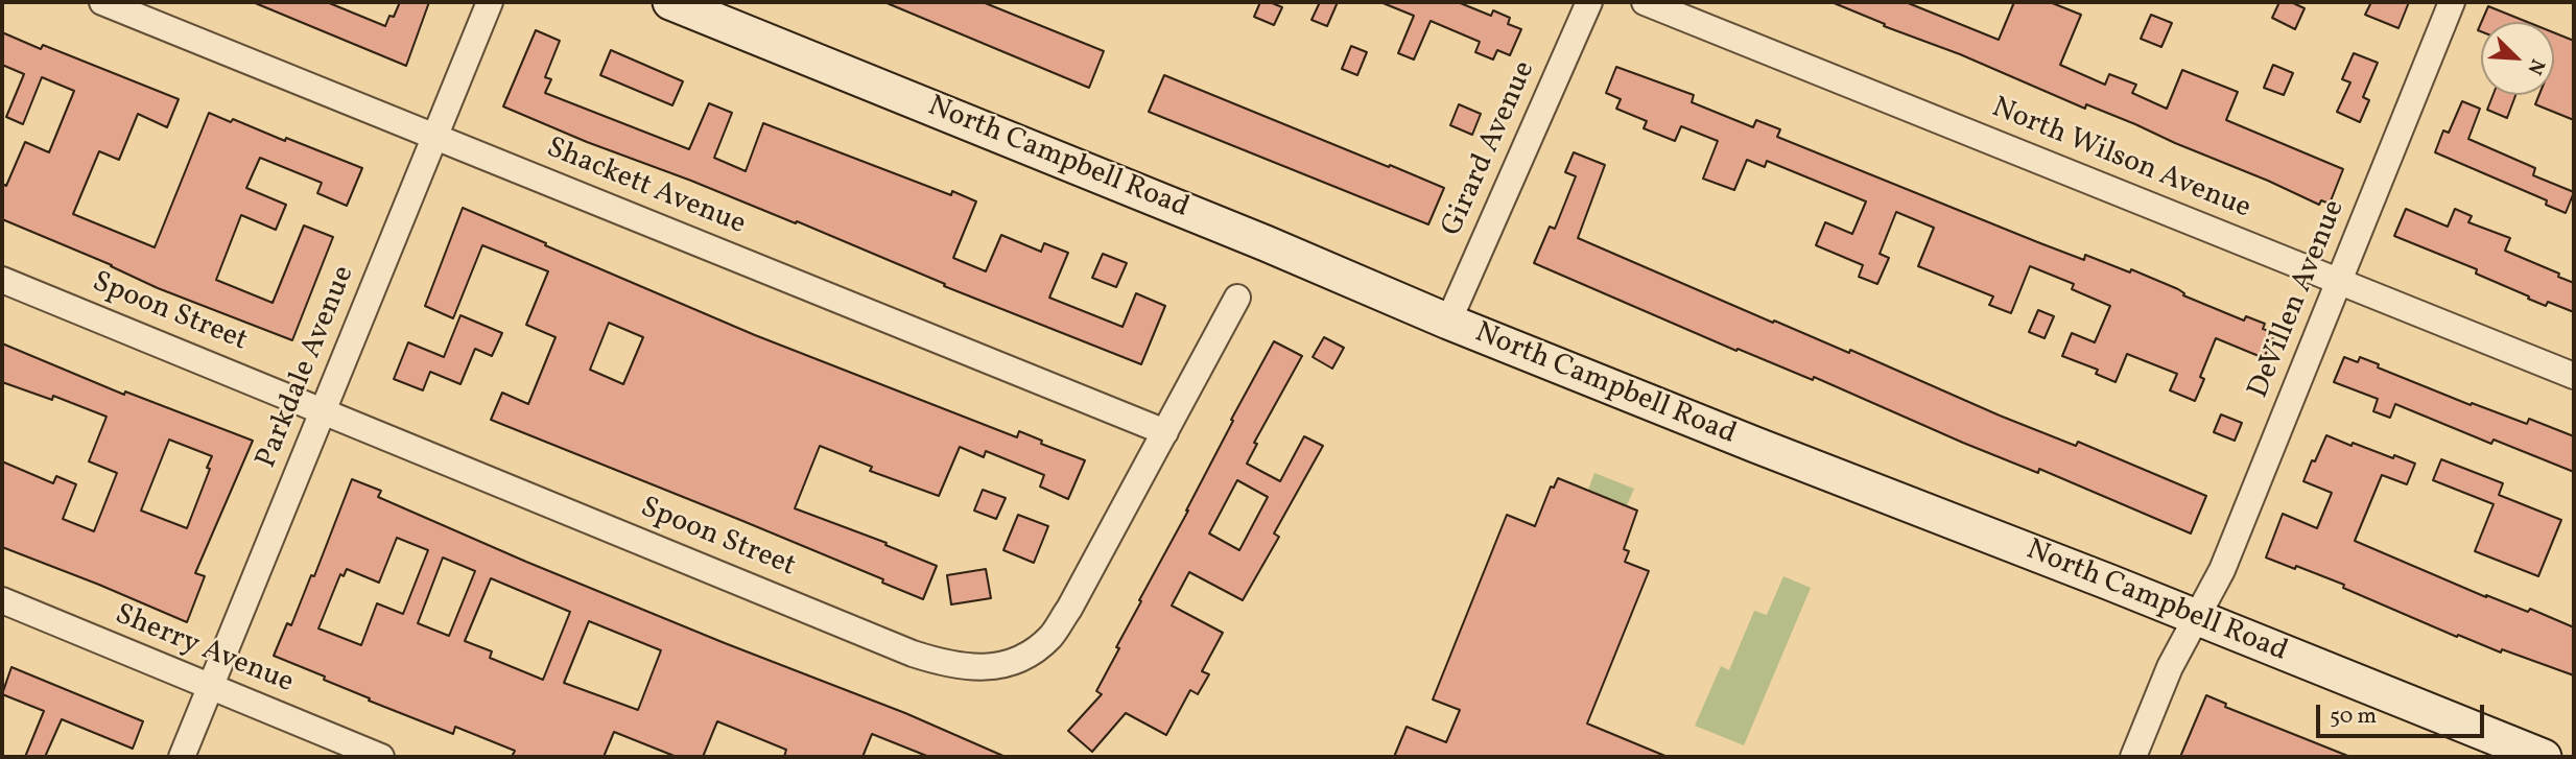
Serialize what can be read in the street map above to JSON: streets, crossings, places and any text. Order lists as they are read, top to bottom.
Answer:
{
  "streets": {
    "street": [
      "Girard Avenue",
      "North Campbell Road",
      "North Wilson Avenue",
      "Shackett Avenue",
      "DeVillen Avenue",
      "Spoon Street",
      "Parkdale Avenue",
      "Sherry Avenue"
    ]
  },
  "crossings": [
    ["Girard Avenue", "North Campbell Road"],
    ["North Campbell Road", "DeVillen Avenue"],
    ["North Wilson Avenue", "DeVillen Avenue"],
    ["Shackett Avenue", "Spoon Street"],
    ["Shackett Avenue", "Parkdale Avenue"],
    ["Spoon Street", "Parkdale Avenue"],
    ["Parkdale Avenue", "Sherry Avenue"]
  ],
  "scale_bar": "50 m",
  "north": "bottom right"
}
